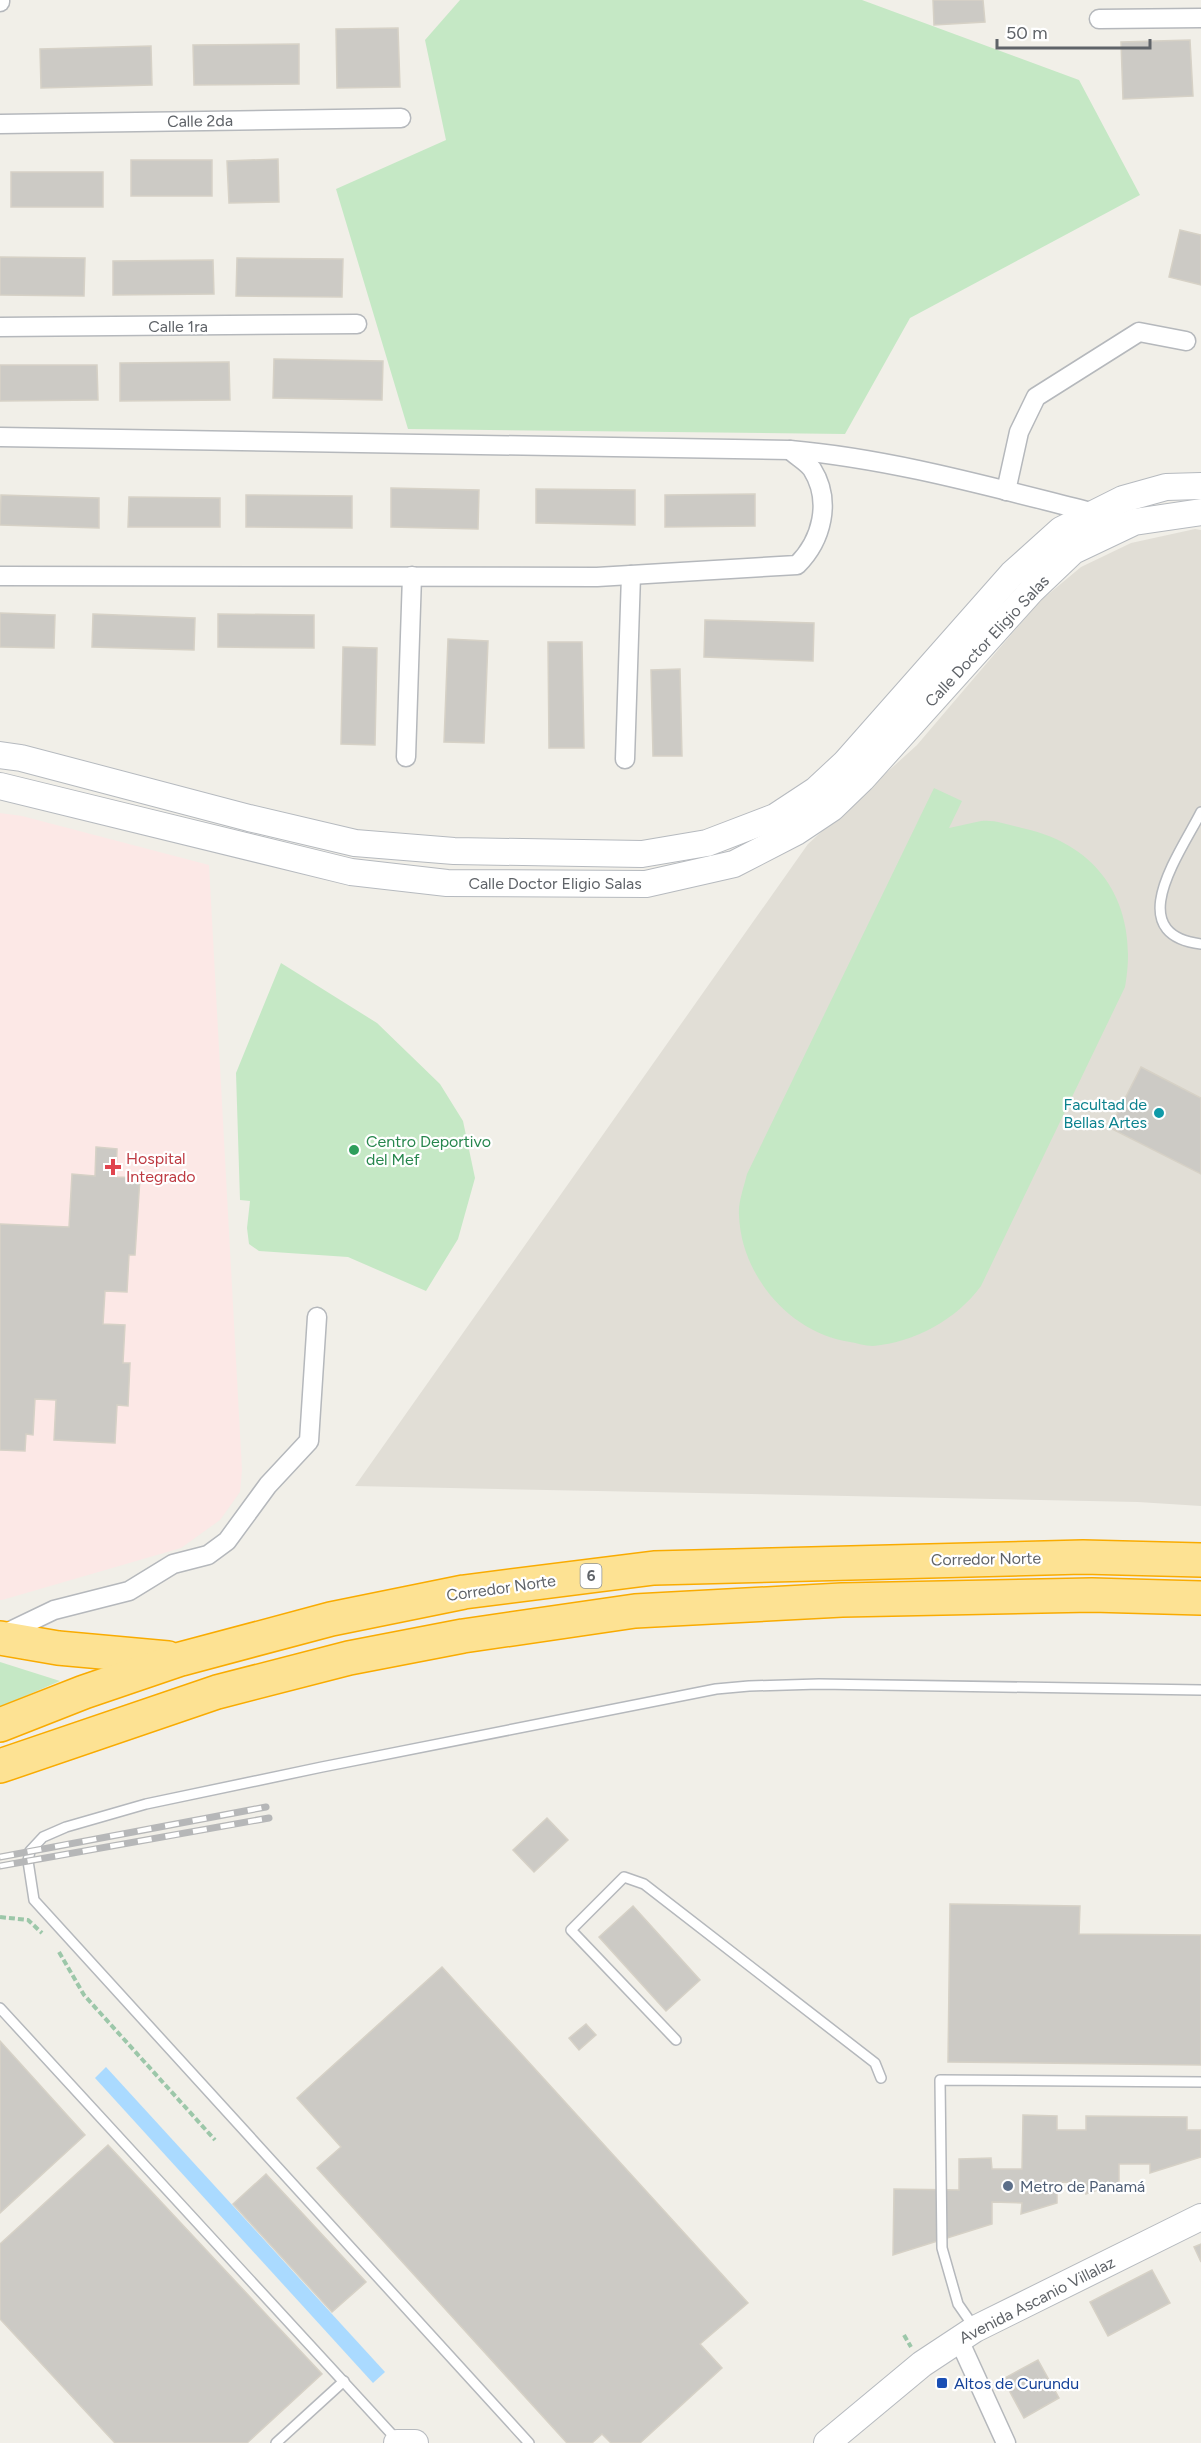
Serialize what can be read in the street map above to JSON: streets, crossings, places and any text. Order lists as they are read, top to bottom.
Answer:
{
  "streets": {
    "highway": ["Corredor Norte", "6"],
    "street": [
      "Calle 2da",
      "Calle 1ra",
      "Calle Doctor Eligio Salas",
      "Avenida Ascanio Villalaz"
    ]
  },
  "places": {
    "other": ["Facultad de Bellas Artes", "Centro Deportivo del Mef", "Metro de Panamá"],
    "health": ["Hospital Integrado"],
    "transit": ["Altos de Curundu"]
  },
  "scale_bar": "50 m"
}
